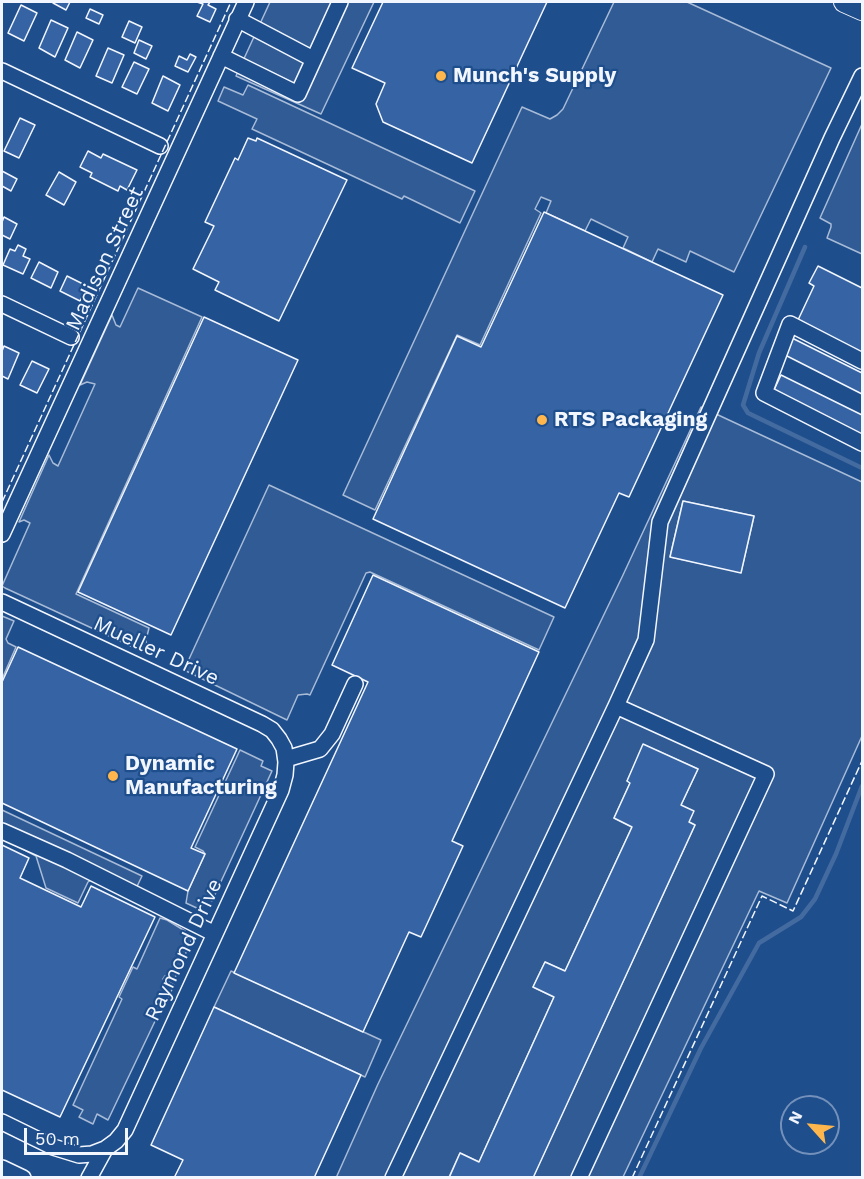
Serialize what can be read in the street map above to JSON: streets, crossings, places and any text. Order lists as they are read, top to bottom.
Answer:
{
  "streets": {
    "street": ["Madison Street", "Mueller Drive", "Raymond Drive"]
  },
  "crossings": [
    ["Mueller Drive", "Raymond Drive"]
  ],
  "places": ["Munch's Supply", "RTS Packaging", "Dynamic Manufacturing"],
  "scale_bar": "50 m",
  "north": "top left"
}
